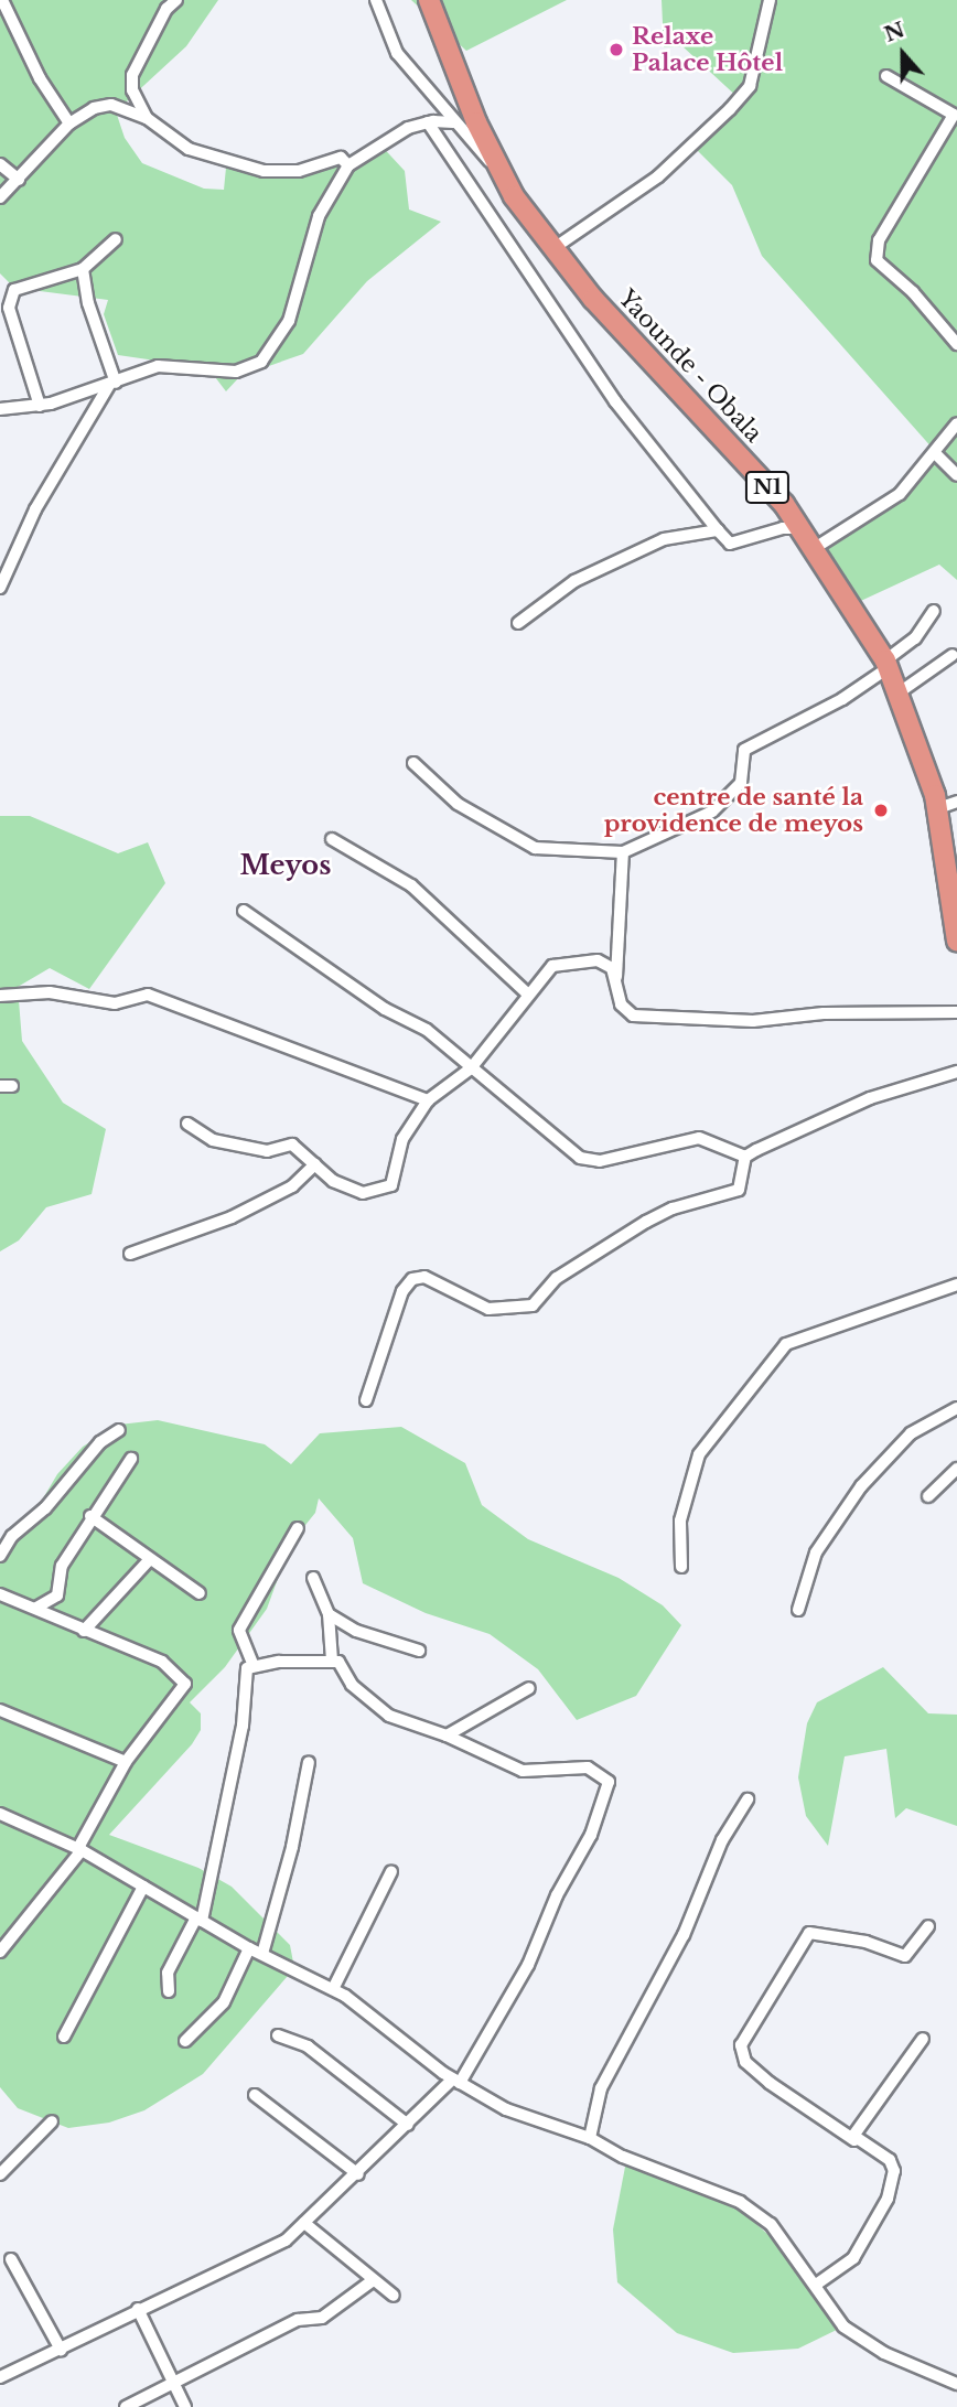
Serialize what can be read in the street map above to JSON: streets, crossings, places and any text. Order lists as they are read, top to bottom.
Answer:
{
  "streets": {
    "highway": ["Yaounde - Obala", "N1"]
  },
  "districts": ["Meyos"],
  "places": ["Relaxe Palace Hôtel", "centre de santé la providence de meyos"],
  "north": "top"
}
